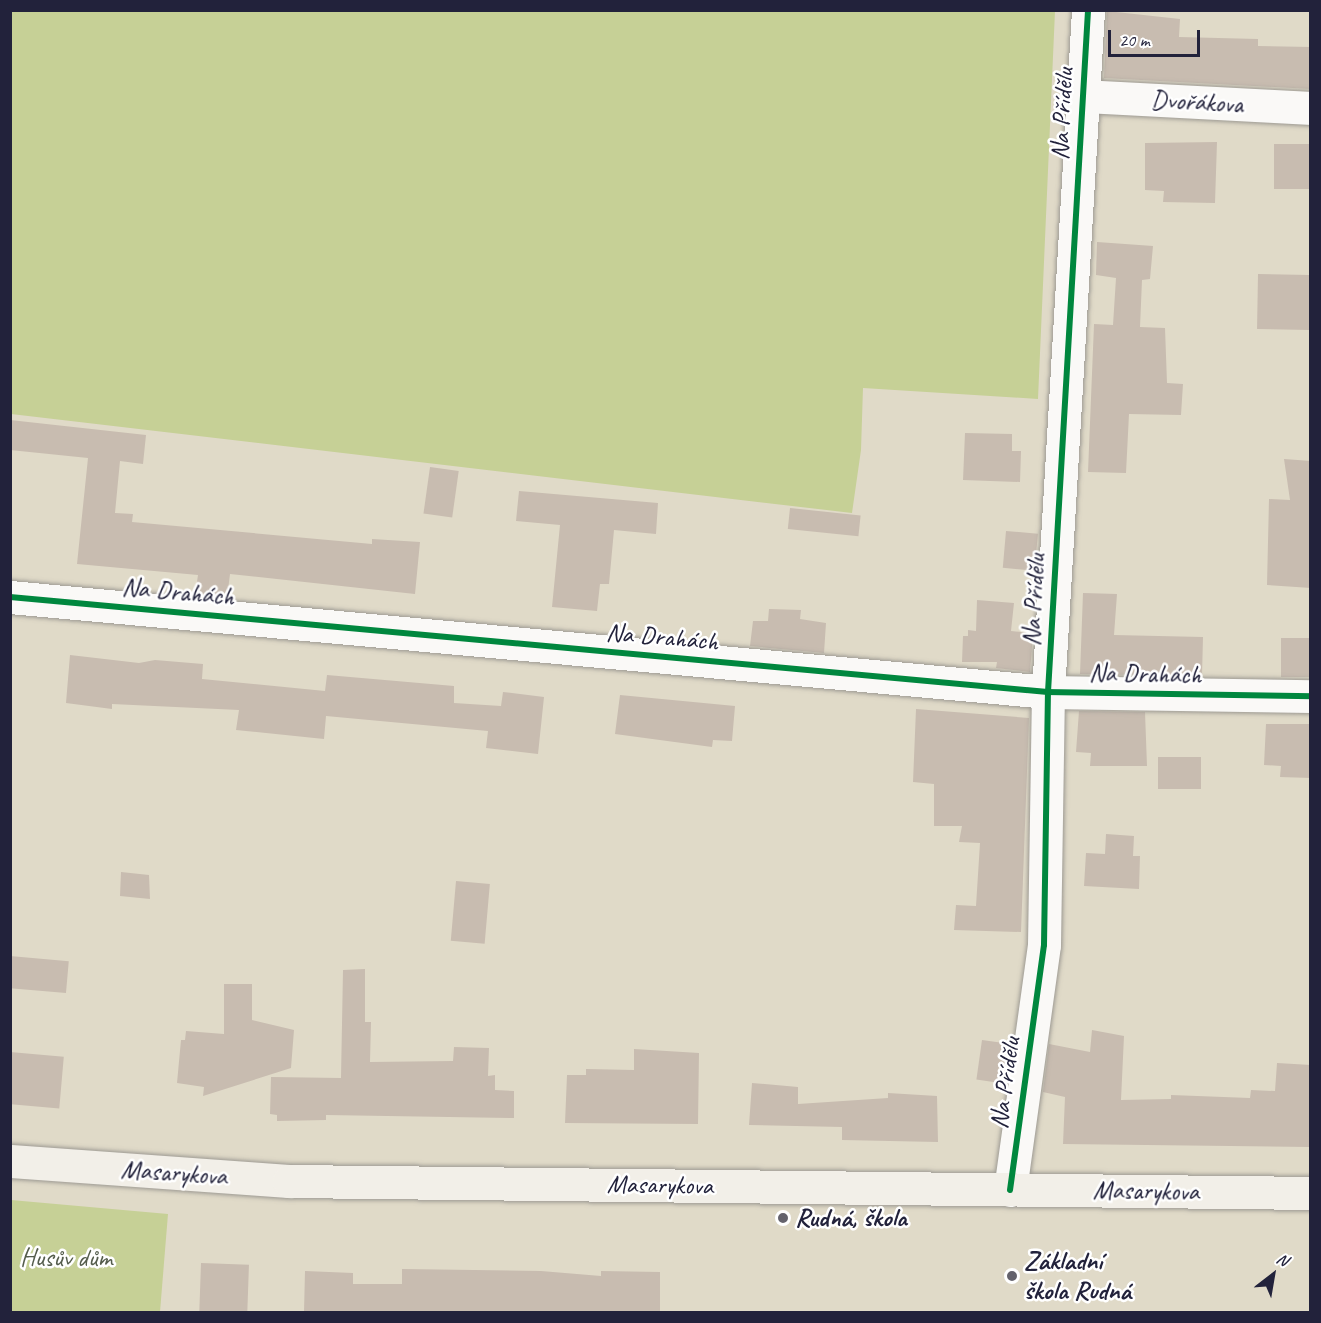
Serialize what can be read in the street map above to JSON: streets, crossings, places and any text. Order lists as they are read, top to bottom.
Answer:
{
  "streets": {
    "main road": ["Masarykova"],
    "street": ["Dvořákova", "Na Přídělu", "Na Drahách"]
  },
  "crossings": [
    ["Dvořákova", "Na Přídělu"],
    ["Na Přídělu", "Na Drahách"],
    ["Na Přídělu", "Masarykova"]
  ],
  "parks": ["Husův dům"],
  "places": ["Rudná, škola", "Základní škola Rudná"],
  "scale_bar": "20 m",
  "north": "top right"
}
